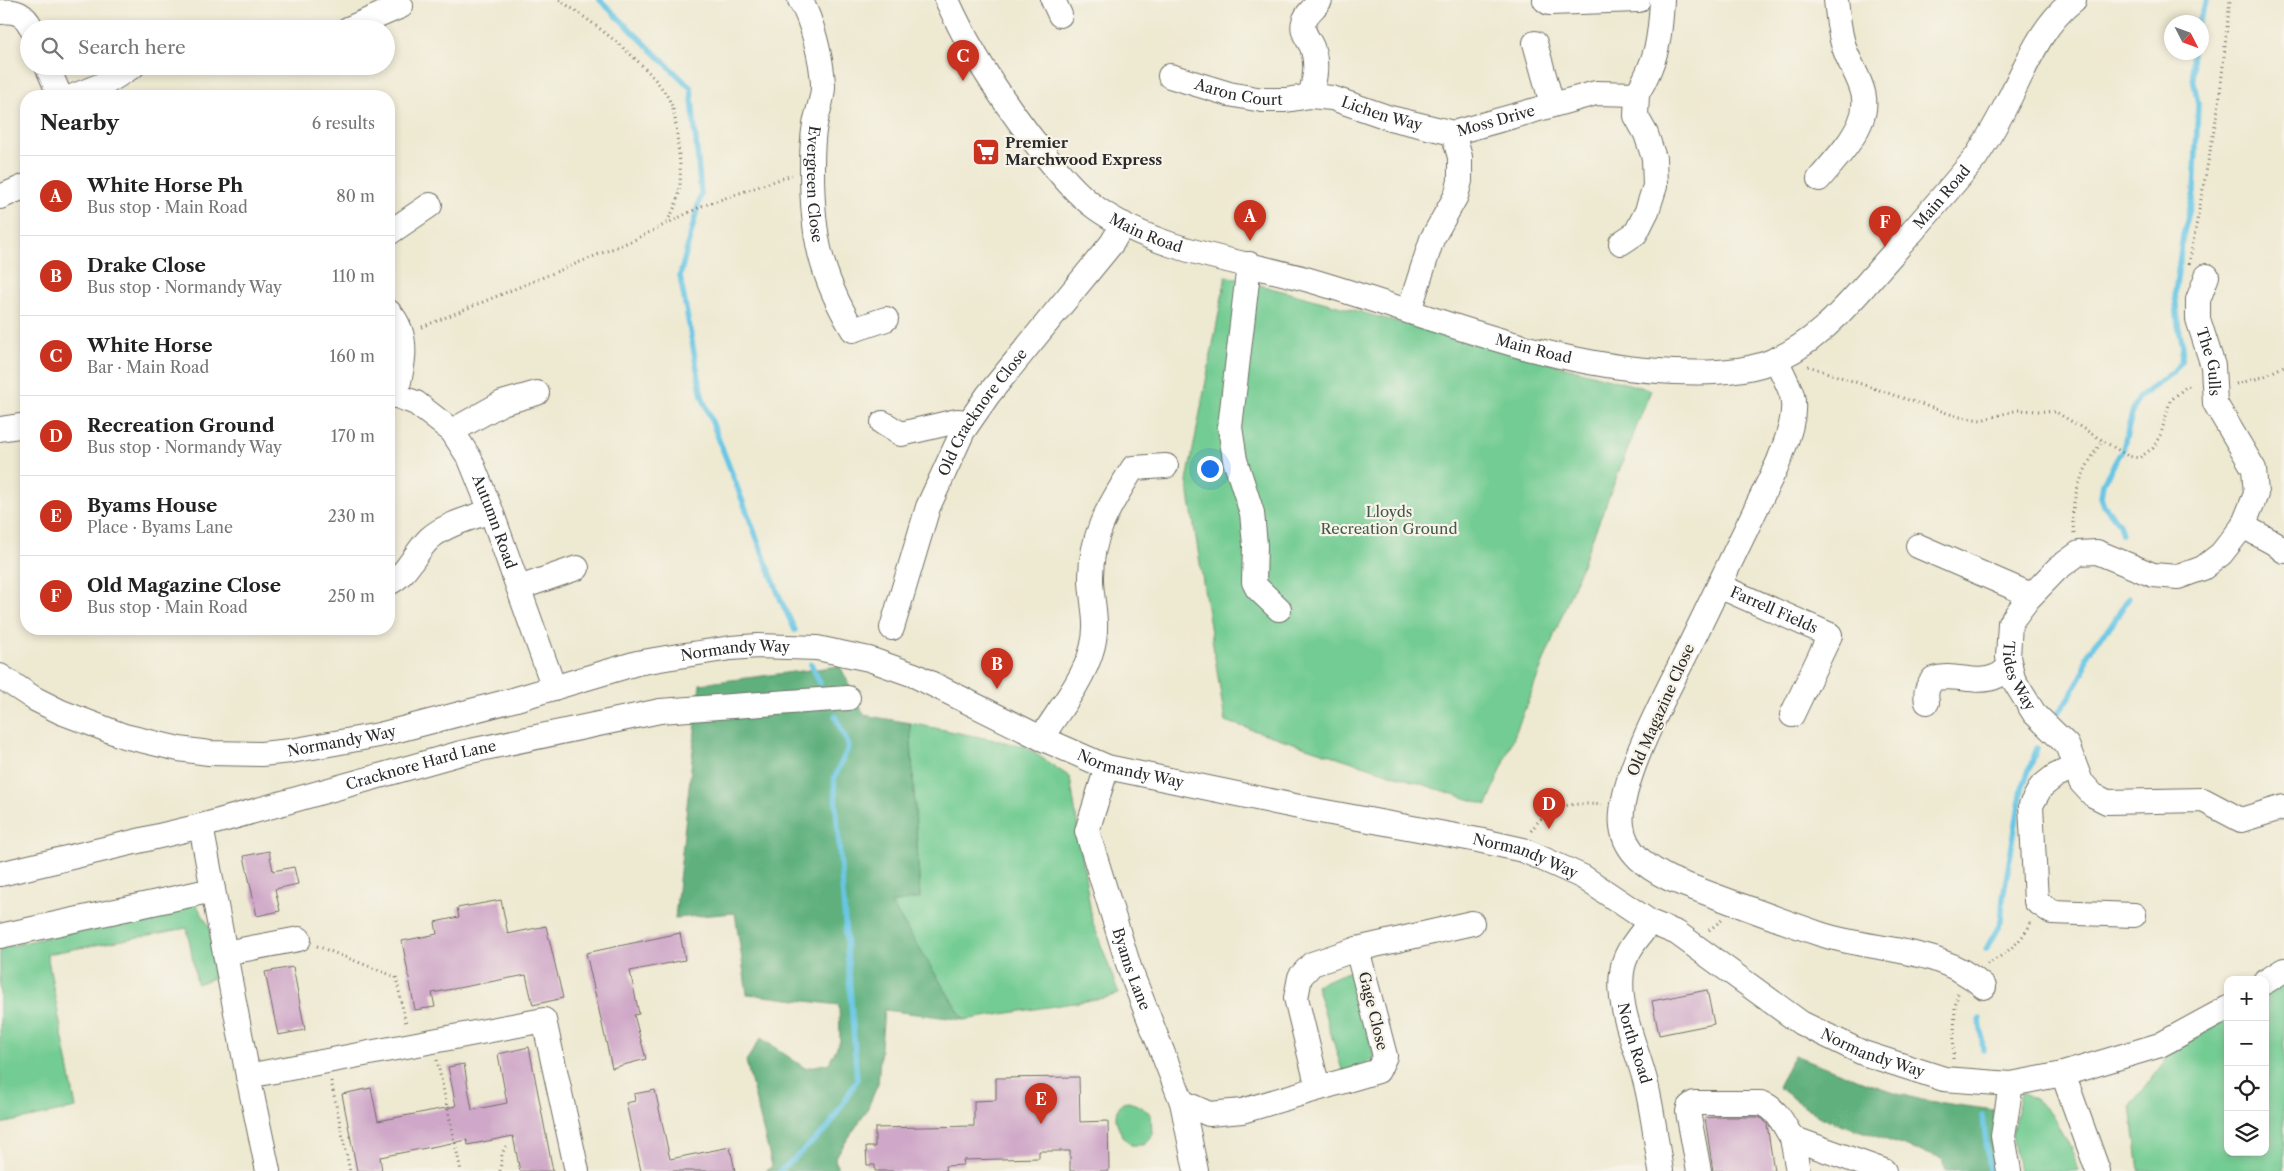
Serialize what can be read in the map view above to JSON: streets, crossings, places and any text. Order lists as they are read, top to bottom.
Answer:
{
  "streets": {
    "street": [
      "Aaron Court",
      "Lichen Way",
      "Moss Drive",
      "Evergreen Close",
      "Main Road",
      "The Gulls",
      "Old Cracknore Close",
      "Autumn Road",
      "Farrell Fields",
      "Normandy Way",
      "Tides Way",
      "Old Magazine Close",
      "Cracknore Hard Lane",
      "Byams Lane",
      "Gage Close",
      "North Road"
    ]
  },
  "crossings": [
    ["Aaron Court", "Lichen Way"],
    ["Lichen Way", "Moss Drive"],
    ["Moss Drive", "Main Road"],
    ["Main Road", "Old Cracknore Close"],
    ["Main Road", "Old Magazine Close"],
    ["Autumn Road", "Normandy Way"],
    ["Farrell Fields", "Old Magazine Close"],
    ["Normandy Way", "Byams Lane"],
    ["Normandy Way", "North Road"],
    ["Byams Lane", "Gage Close"]
  ],
  "parks": ["Lloyds Recreation Ground"],
  "places": {
    "supermarket": ["Premier Marchwood Express"]
  },
  "north": "bottom right",
  "page": {
    "search": "Search here",
    "pins": [
      "C",
      "A",
      "F",
      "B",
      "D",
      "E"
    ],
    "heading": ["Nearby", "6 results"],
    "list": [
      {
        "mark": "A",
        "name": "White Horse Ph",
        "note": "Bus stop · Main Road",
        "value": "80 m"
      },
      {
        "mark": "B",
        "name": "Drake Close",
        "note": "Bus stop · Normandy Way",
        "value": "110 m"
      },
      {
        "mark": "C",
        "name": "White Horse",
        "note": "Bar · Main Road",
        "value": "160 m"
      },
      {
        "mark": "D",
        "name": "Recreation Ground",
        "note": "Bus stop · Normandy Way",
        "value": "170 m"
      },
      {
        "mark": "E",
        "name": "Byams House",
        "note": "Place · Byams Lane",
        "value": "230 m"
      },
      {
        "mark": "F",
        "name": "Old Magazine Close",
        "note": "Bus stop · Main Road",
        "value": "250 m"
      }
    ],
    "map_buttons": ["+", "−"]
  }
}
